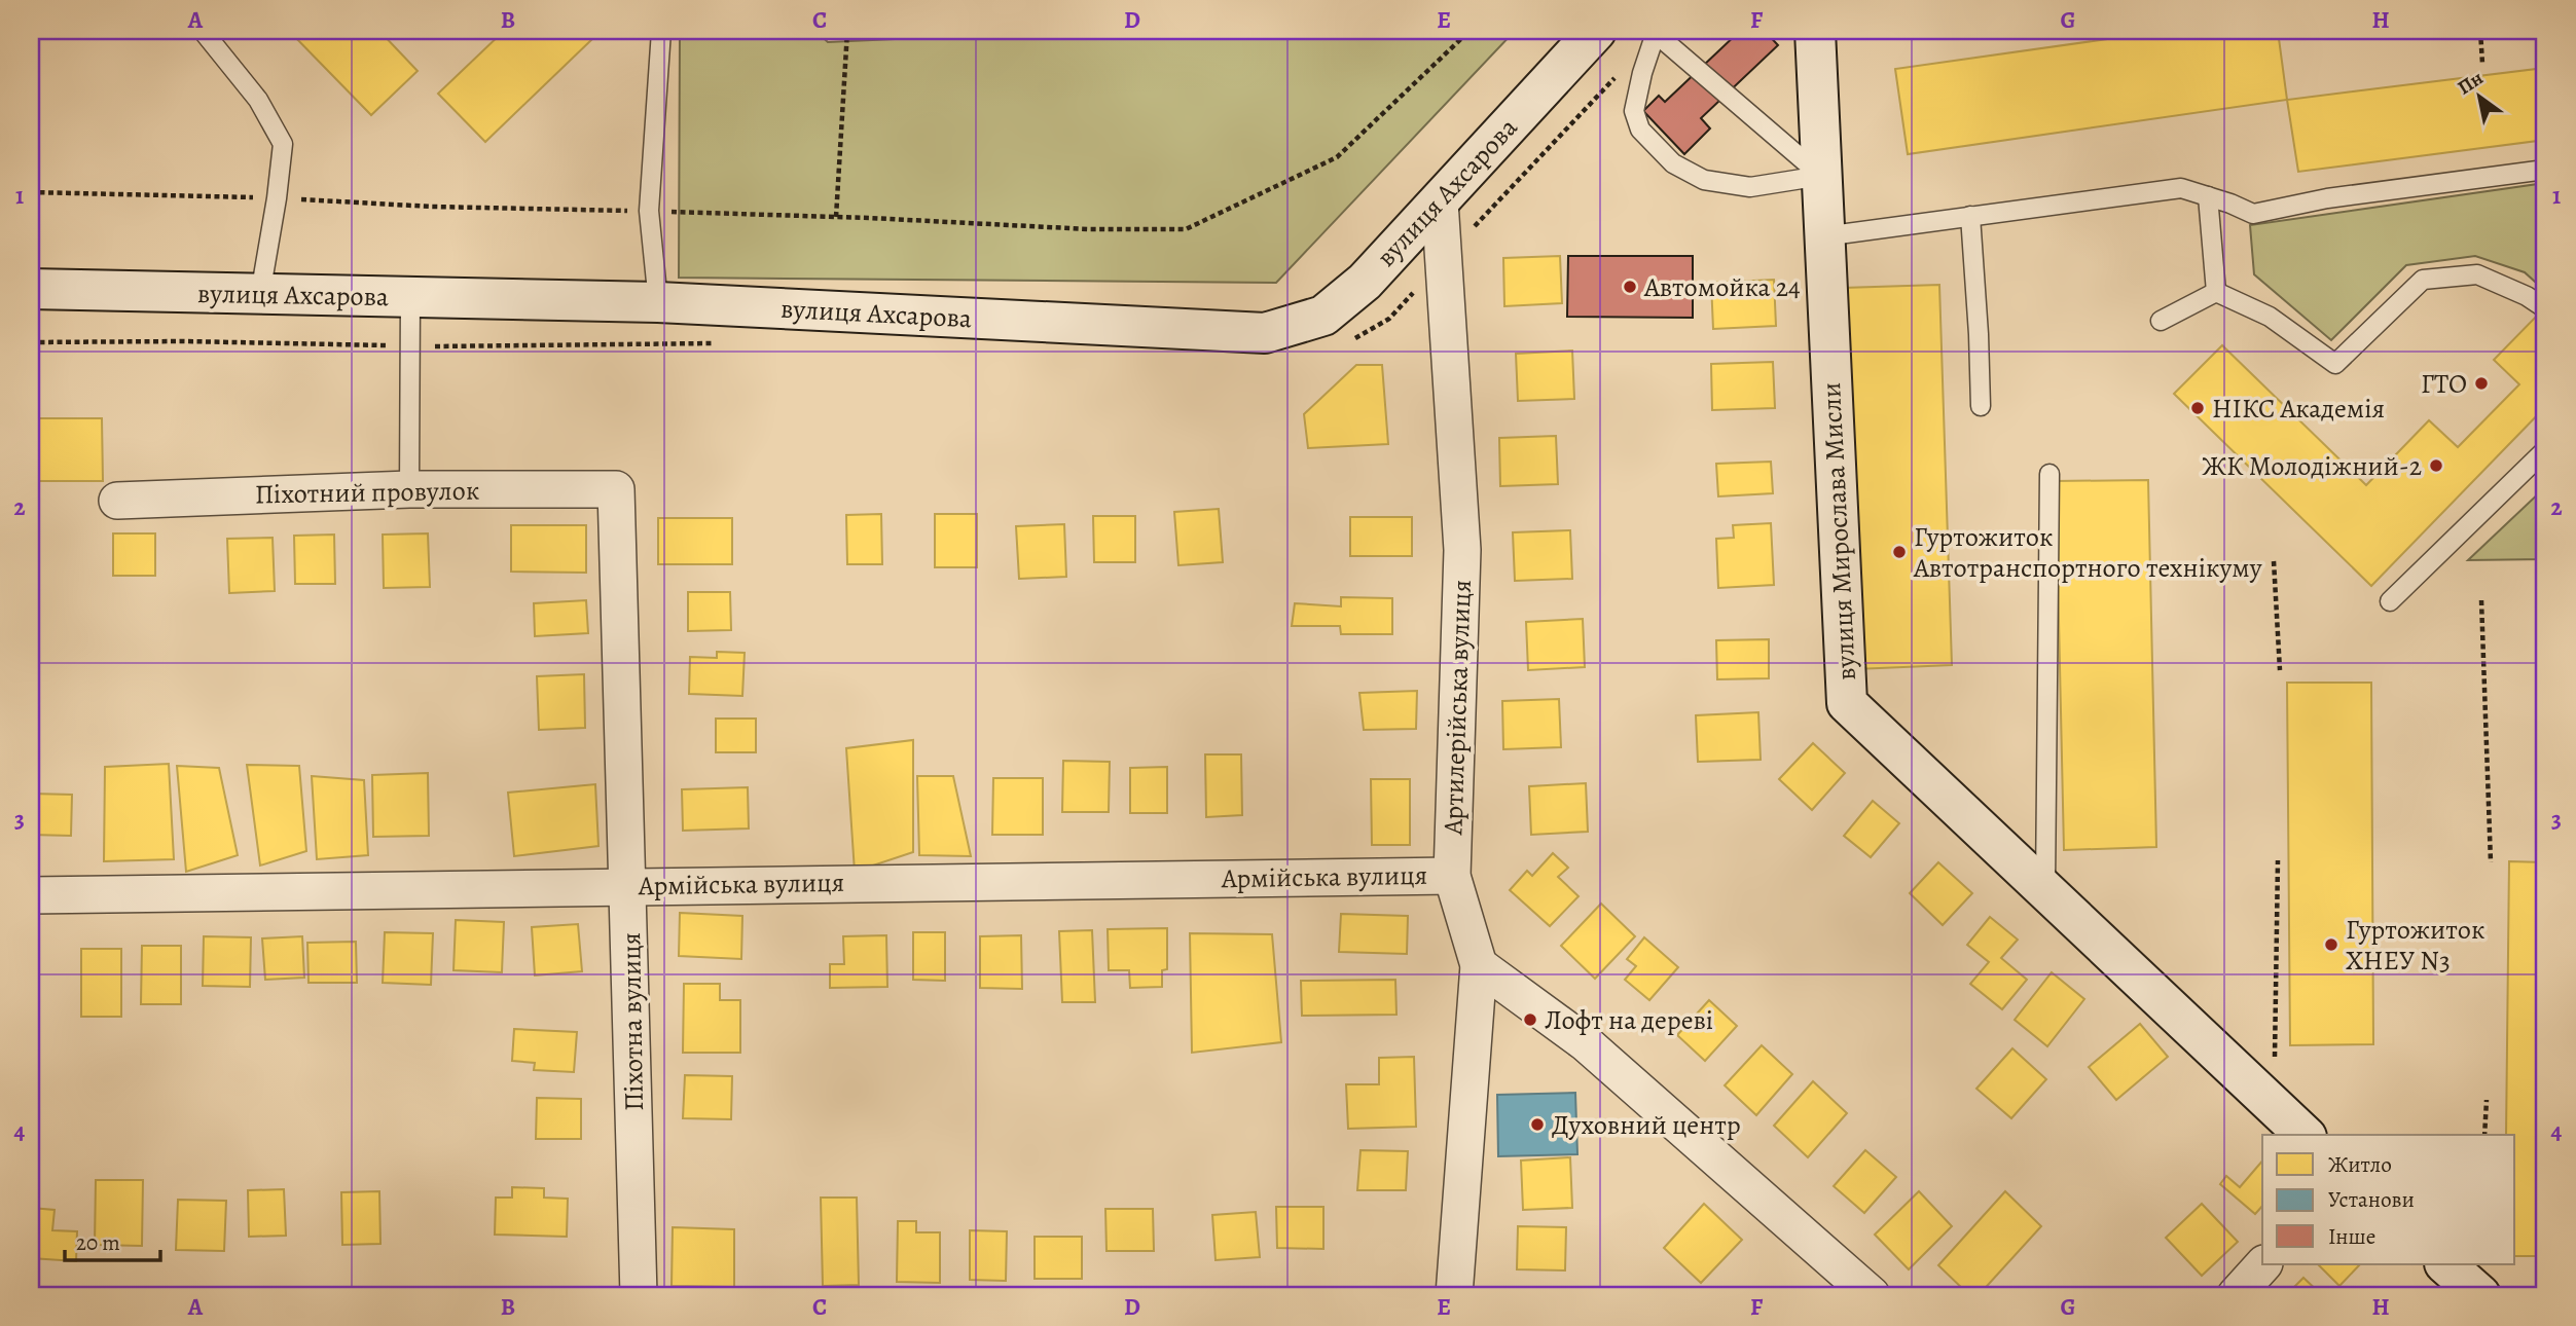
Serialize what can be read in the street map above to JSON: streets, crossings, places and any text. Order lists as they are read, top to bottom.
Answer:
{
  "streets": {
    "street": [
      "вулиця Ахсарова",
      "Піхотний провулок",
      "вулиця Мирослава Мисли",
      "Артилерійська вулиця",
      "Армійська вулиця",
      "Піхотна вулиця"
    ]
  },
  "crossings": [
    ["вулиця Ахсарова", "Артилерійська вулиця"],
    ["Піхотний провулок", "Піхотна вулиця"],
    ["Артилерійська вулиця", "Армійська вулиця"],
    ["Армійська вулиця", "Піхотна вулиця"]
  ],
  "places": [
    "Автомойка 24",
    "ГТО",
    "НІКС Академія",
    "ЖК Молодіжний-2",
    "Гуртожиток Автотранспортного технікуму",
    "Гуртожиток ХНЕУ N3",
    "Лофт на дереві",
    "Духовний центр"
  ],
  "legend": ["Житло", "Установи", "Інше"],
  "scale_bar": "20 m",
  "north": "top left",
  "grid": {
    "columns": [
      "A",
      "B",
      "C",
      "D",
      "E",
      "F",
      "G",
      "H"
    ],
    "rows": [
      "1",
      "2",
      "3",
      "4"
    ]
  }
}
